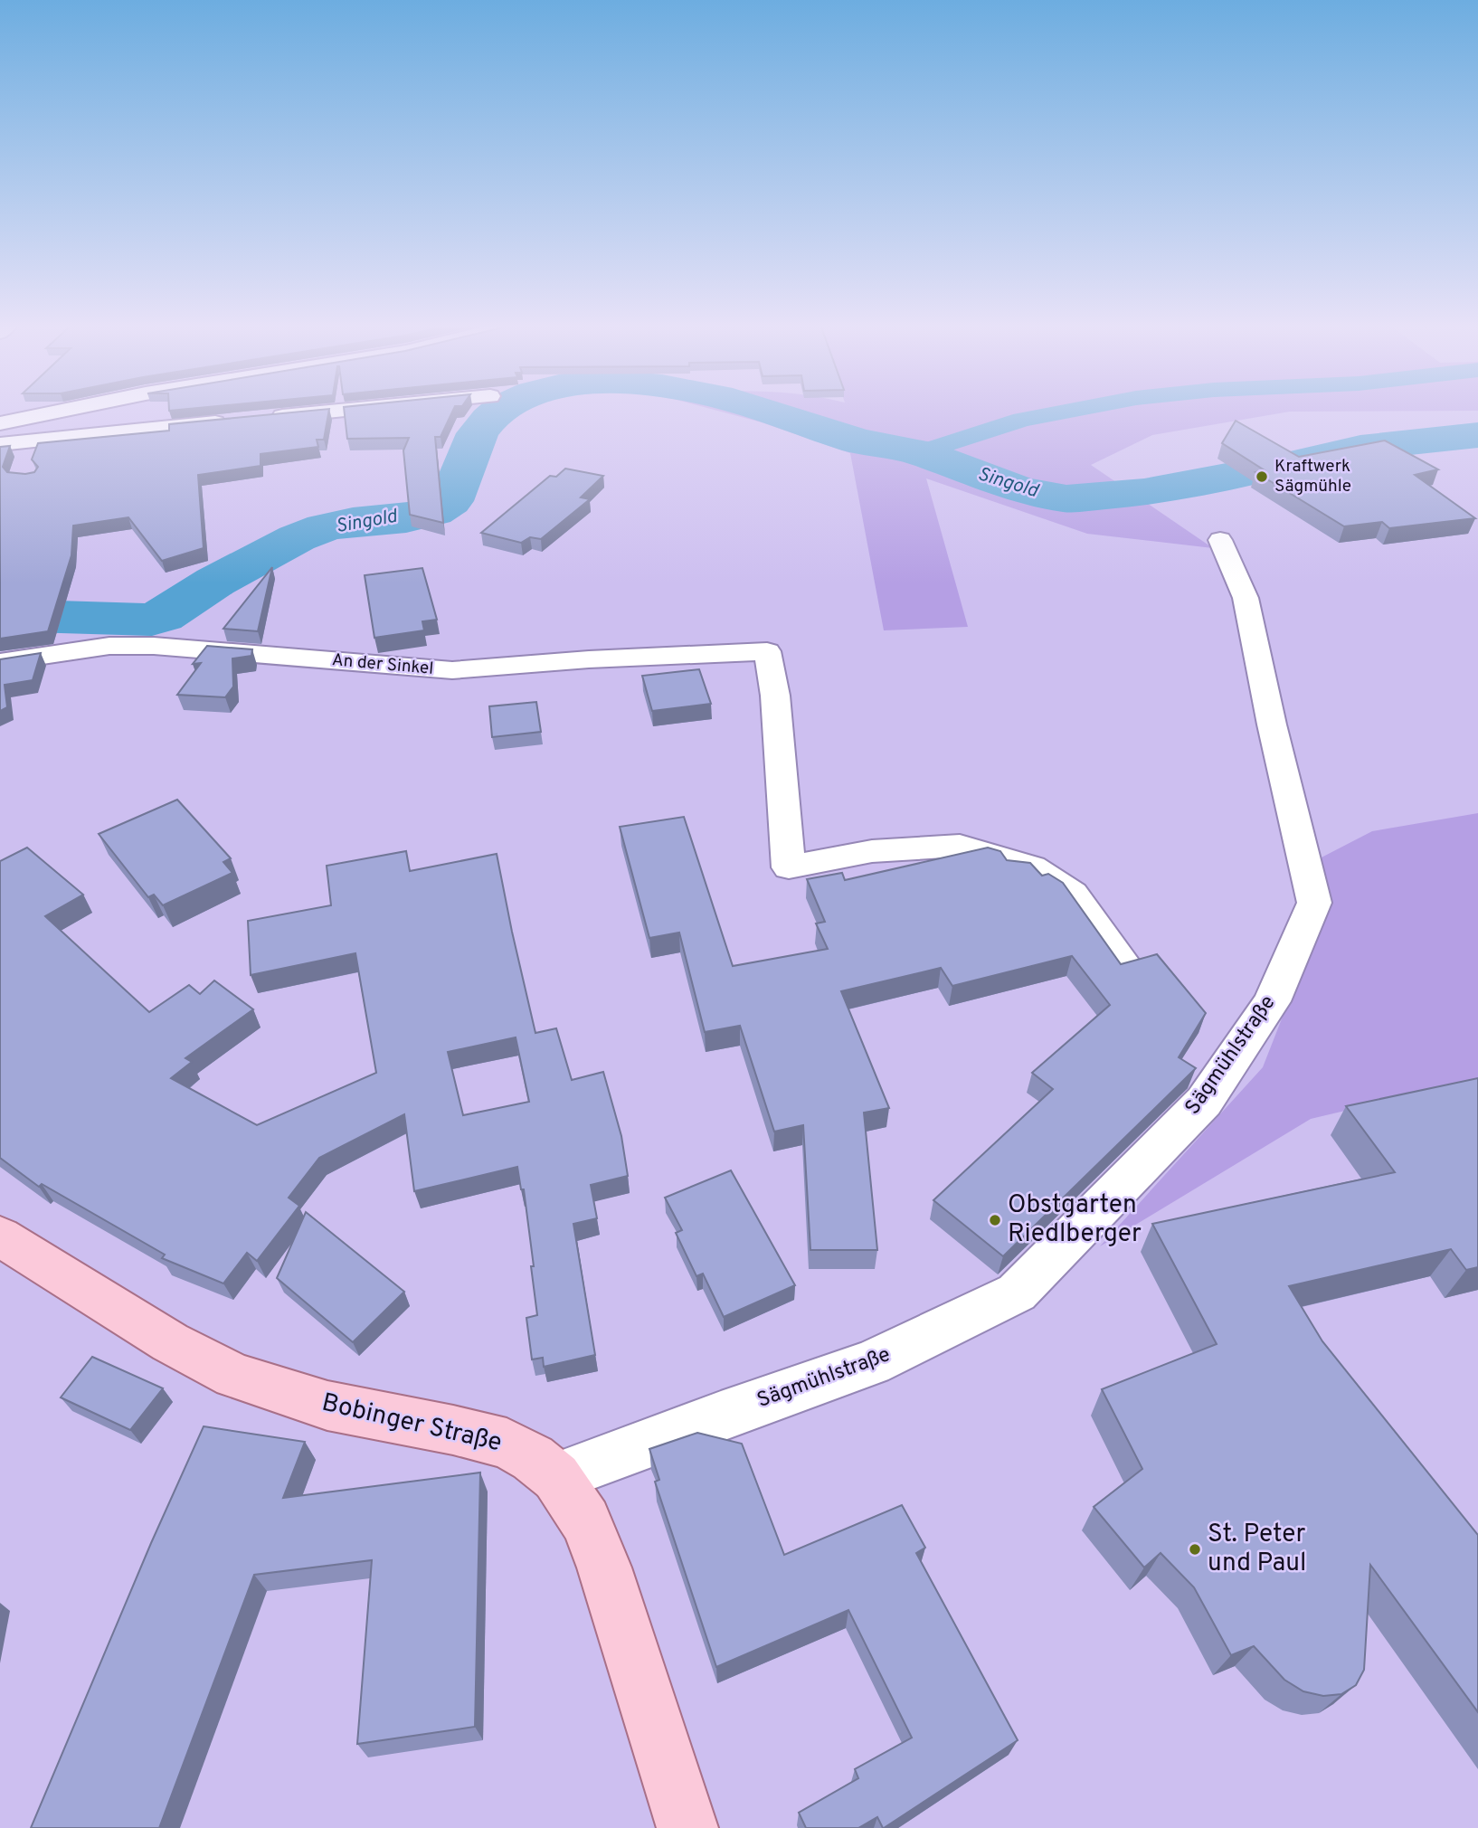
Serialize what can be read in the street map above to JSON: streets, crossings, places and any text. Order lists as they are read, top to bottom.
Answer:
{
  "streets": {
    "main road": ["Bobinger Straße"],
    "street": ["An der Sinkel", "Sägmühlstraße"]
  },
  "crossings": [
    ["Sägmühlstraße", "Bobinger Straße"]
  ],
  "water": ["Singold"],
  "places": ["Kraftwerk Sägmühle", "Obstgarten Riedlberger", "St. Peter und Paul"]
}
